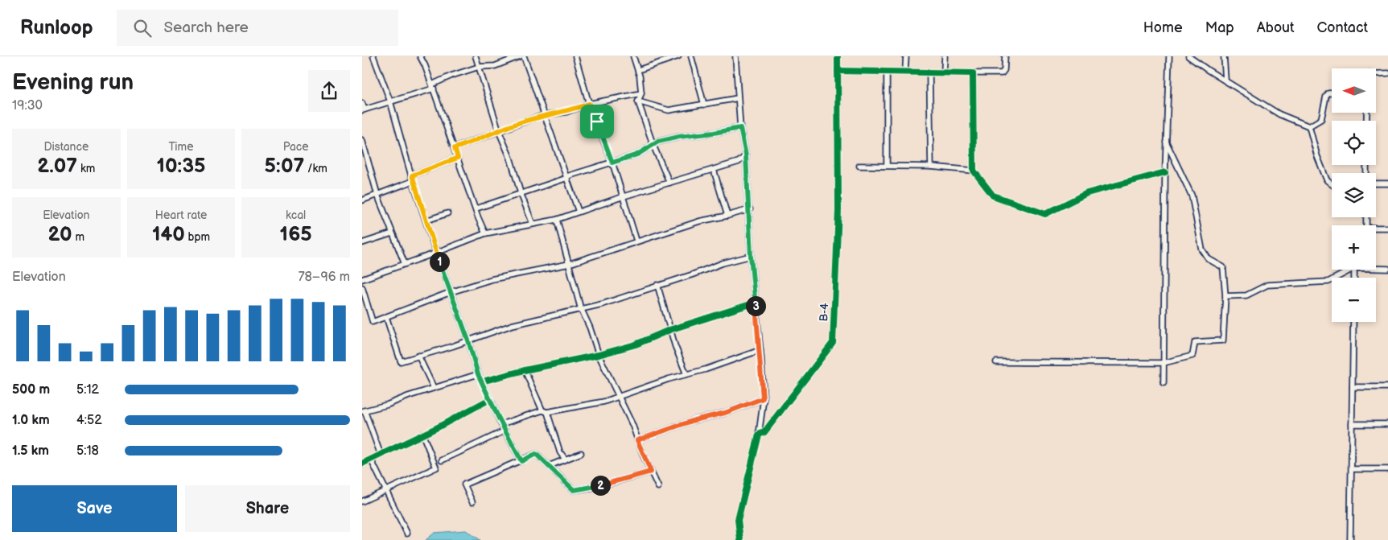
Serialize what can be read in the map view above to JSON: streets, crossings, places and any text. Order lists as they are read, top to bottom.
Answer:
{
  "streets": {
    "street": ["B-4"]
  },
  "north": "left",
  "page": {
    "header": "Runloop",
    "search": "Search here",
    "nav": [
      "Home",
      "Map",
      "About",
      "Contact"
    ],
    "heading": ["Evening run", "19:30"],
    "map_buttons": ["+", "−"],
    "stats": [
      ["Distance", "2.07 km"],
      ["Time", "10:35"],
      ["Pace", "5:07 /km"],
      ["Elevation", "20 m"],
      ["Heart rate", "140 bpm"],
      ["kcal", "165"]
    ],
    "pins": ["1", "3", "2"],
    "chart": ["Elevation", "78–96 m"],
    "list": [
      {
        "name": "500 m",
        "note": "5:12"
      },
      {
        "name": "1.0 km",
        "note": "4:52"
      },
      {
        "name": "1.5 km",
        "note": "5:18"
      }
    ],
    "buttons": ["Save", "Share"]
  }
}
